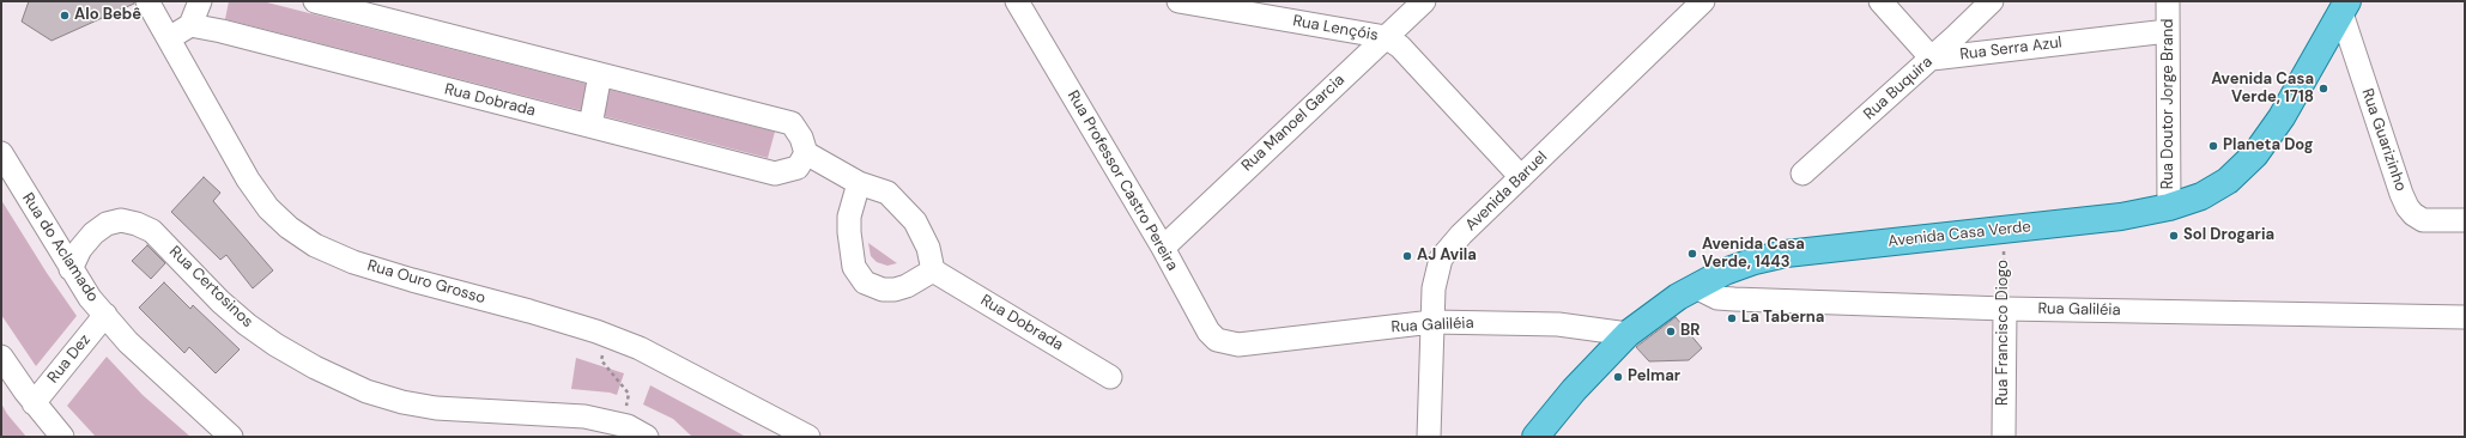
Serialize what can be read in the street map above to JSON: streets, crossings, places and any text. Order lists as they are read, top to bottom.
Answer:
{
  "streets": {
    "main road": ["Avenida Casa Verde"],
    "street": [
      "Rua Lençóis",
      "Rua Serra Azul",
      "Rua Buquira",
      "Rua Dobrada",
      "Rua Doutor Jorge Brand",
      "Rua Manoel Garcia",
      "Rua Guarizinho",
      "Rua Professor Castro Pereira",
      "Avenida Baruel",
      "Rua do Aclamado",
      "Rua Ouro Grosso",
      "Rua Certosinos",
      "Rua Galiléia",
      "Rua Francisco Diogo",
      "Rua Dez"
    ]
  },
  "crossings": [
    ["Rua Lençóis", "Rua Manoel Garcia"],
    ["Rua Lençóis", "Avenida Baruel"],
    ["Rua Serra Azul", "Rua Buquira"],
    ["Rua Serra Azul", "Rua Doutor Jorge Brand"],
    ["Rua Doutor Jorge Brand", "Avenida Casa Verde"],
    ["Rua Manoel Garcia", "Rua Professor Castro Pereira"],
    ["Rua Guarizinho", "Avenida Casa Verde"],
    ["Rua Professor Castro Pereira", "Rua Galiléia"],
    ["Avenida Baruel", "Rua Galiléia"],
    ["Avenida Casa Verde", "Rua Galiléia"],
    ["Avenida Casa Verde", "Rua Francisco Diogo"],
    ["Rua do Aclamado", "Rua Certosinos"],
    ["Rua do Aclamado", "Rua Dez"],
    ["Rua Galiléia", "Rua Francisco Diogo"]
  ],
  "places": [
    "Alo Bebê",
    "Avenida Casa Verde, 1718",
    "Planeta Dog",
    "Sol Drogaria",
    "Avenida Casa Verde, 1443",
    "AJ Avila",
    "La Taberna",
    "BR",
    "Pelmar"
  ]
}
